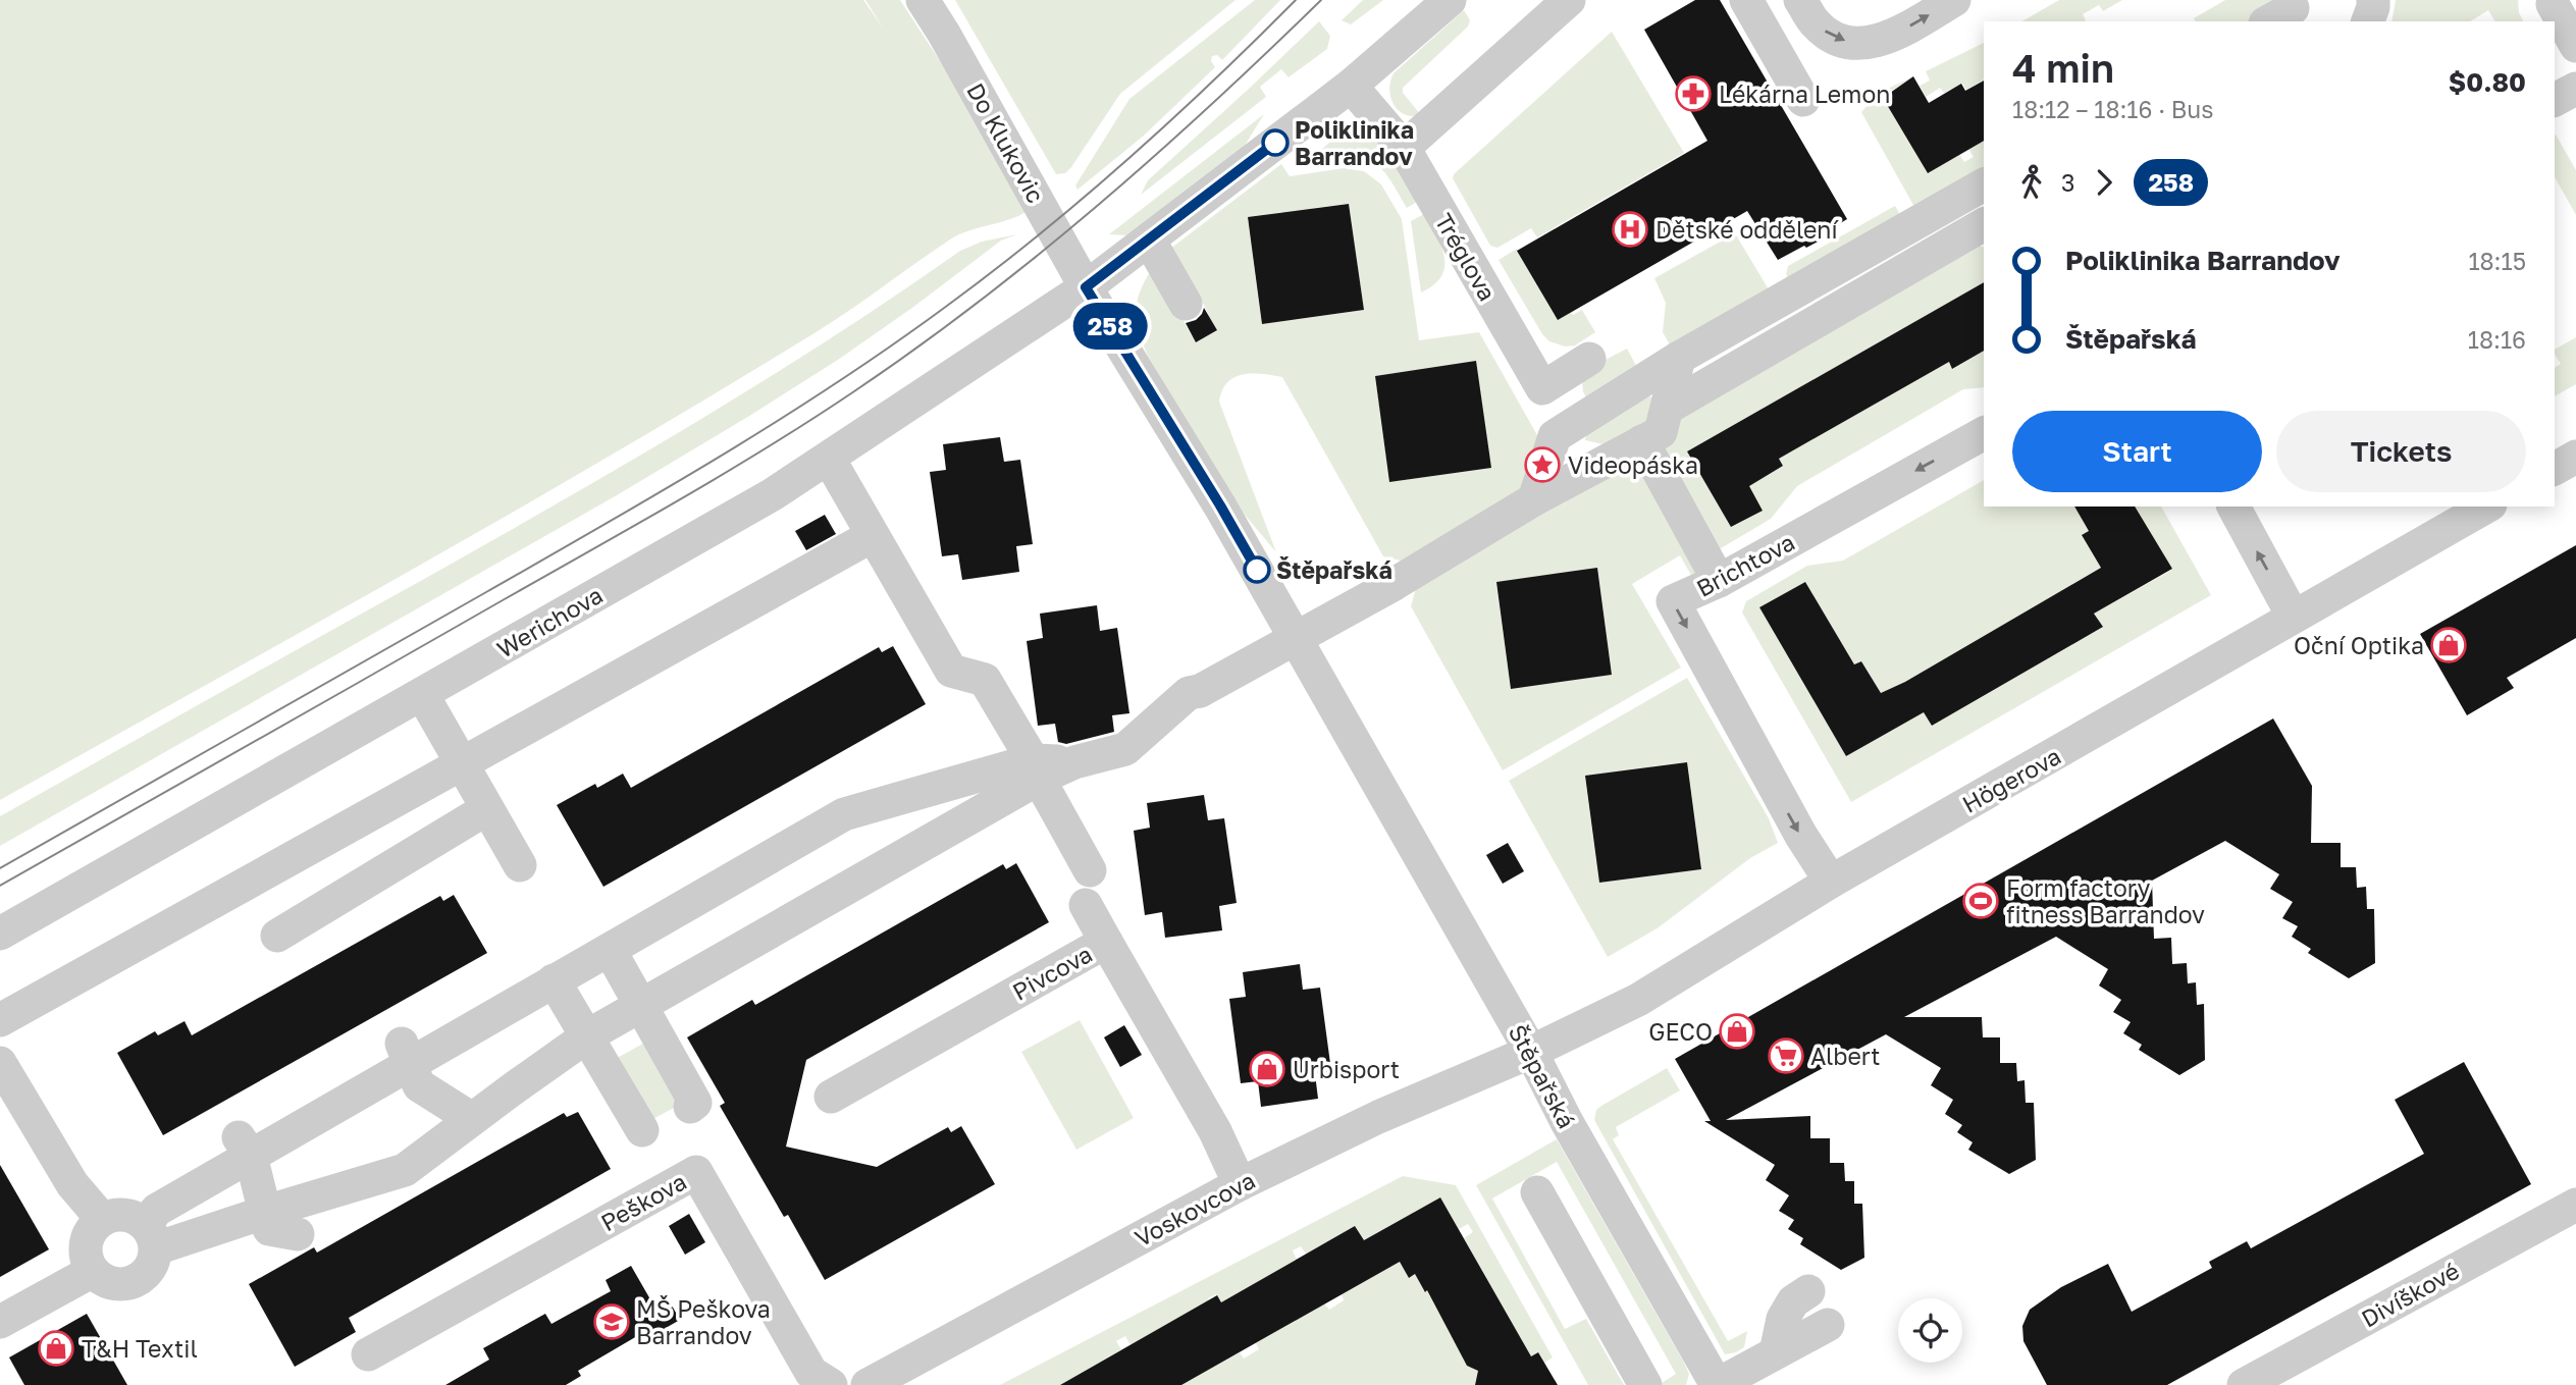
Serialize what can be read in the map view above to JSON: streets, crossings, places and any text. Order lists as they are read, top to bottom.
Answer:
{
  "streets": {
    "street": [
      "Do Klukovic",
      "Tréglova",
      "Brichtova",
      "Werichova",
      "Högerova",
      "Pivcova",
      "Štěpařská",
      "Peškova",
      "Voskovcova",
      "Divíškové"
    ]
  },
  "crossings": [
    ["Do Klukovic", "Werichova"],
    ["Do Klukovic", "Štěpařská"],
    ["Brichtova", "Högerova"],
    ["Werichova", "Štěpařská"],
    ["Högerova", "Štěpařská"],
    ["Högerova", "Voskovcova"],
    ["Pivcova", "Voskovcova"],
    ["Štěpařská", "Voskovcova"]
  ],
  "places": {
    "pharmacy": ["Lékárna Lemon"],
    "other": ["Poliklinika Barrandov", "Štěpařská"],
    "hospital": ["Dětské oddělení"],
    "place": ["Videopáska"],
    "shop": [
      "Oční Optika",
      "GECO",
      "Urbisport",
      "T&H Textil"
    ],
    "sports": ["Form factory fitness Barrandov"],
    "supermarket": ["Albert"],
    "school or university": ["MŠ Peškova Barrandov"]
  },
  "lines": ["bus line 258"],
  "page": {
    "on_map": "258",
    "heading": ["4 min", "18:12 – 18:16 · Bus", "$0.80"],
    "legs": ["3", "258"],
    "list": [
      {
        "name": "Poliklinika Barrandov",
        "value": "18:15"
      },
      {
        "name": "Štěpařská",
        "value": "18:16"
      }
    ],
    "buttons": ["Start", "Tickets"]
  }
}
